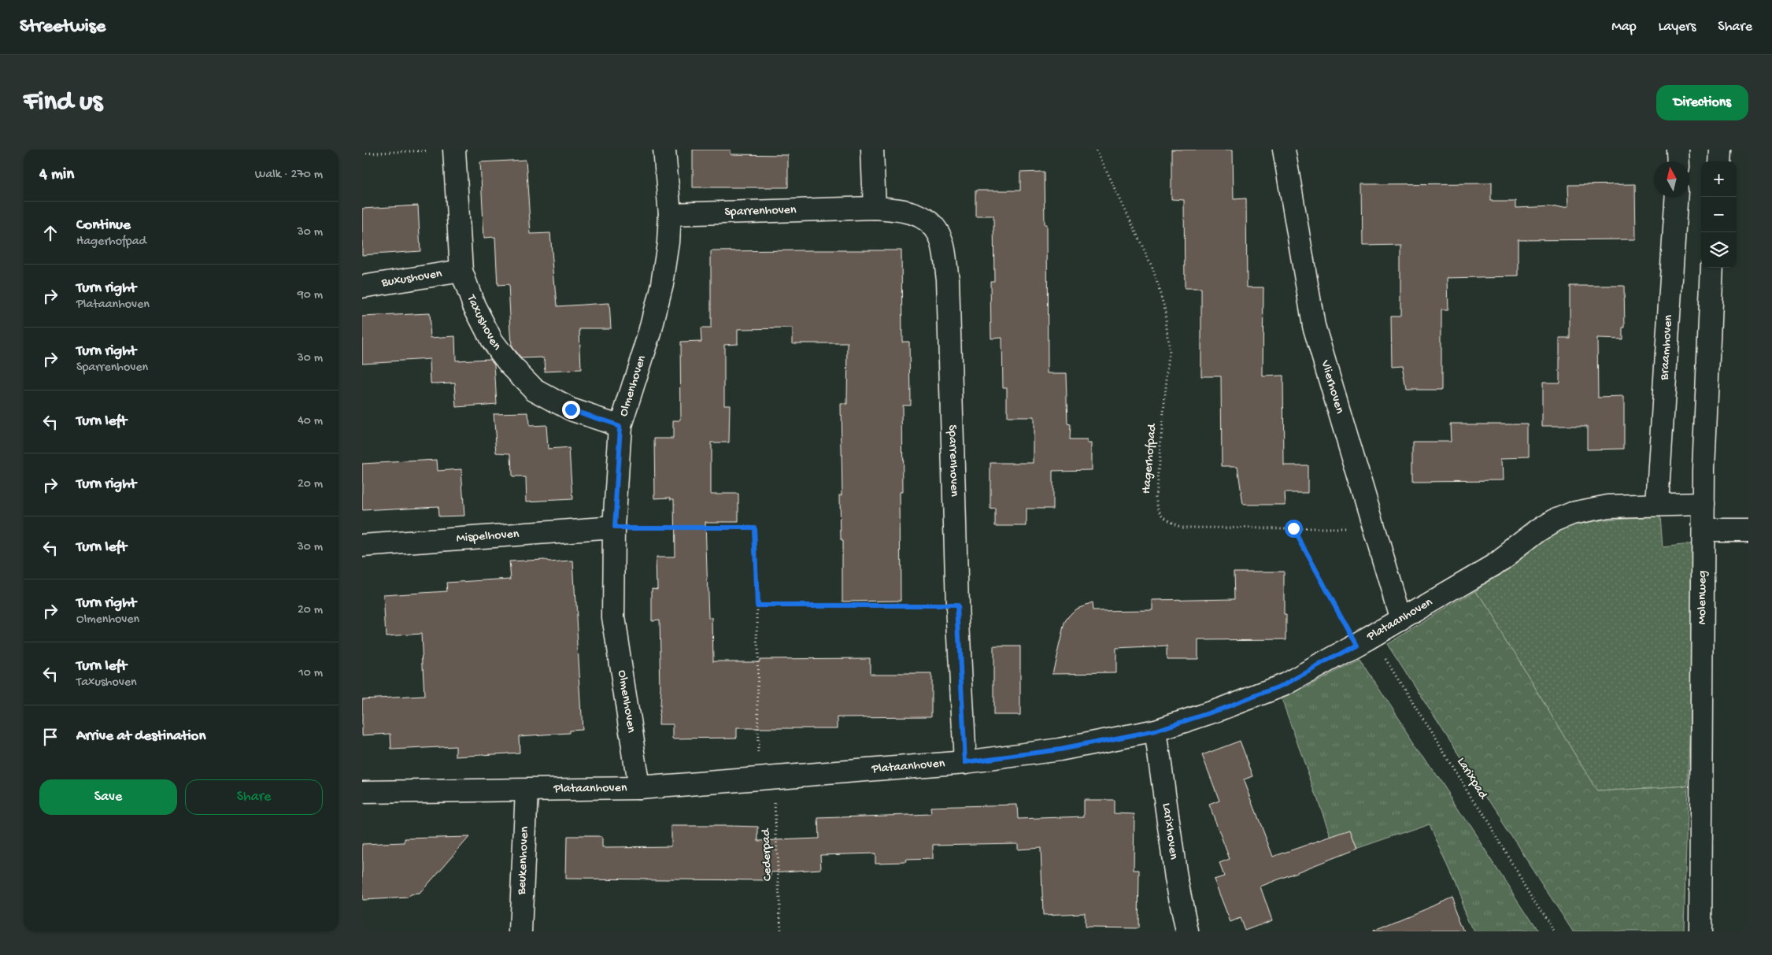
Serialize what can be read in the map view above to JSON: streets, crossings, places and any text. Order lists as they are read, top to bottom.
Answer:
{
  "streets": {
    "street": [
      "Sparrenhoven",
      "Buxushoven",
      "Taxushoven",
      "Braamhoven",
      "Olmenhoven",
      "Vlierhoven",
      "Mispelhoven",
      "Molenweg",
      "Plataanhoven",
      "Larixhoven",
      "Beukenhoven"
    ],
    "path": ["Hagerhofpad", "Larixpad", "Cederpad"]
  },
  "crossings": [
    ["Sparrenhoven", "Olmenhoven"],
    ["Sparrenhoven", "Plataanhoven"],
    ["Buxushoven", "Taxushoven"],
    ["Taxushoven", "Olmenhoven"],
    ["Braamhoven", "Plataanhoven"],
    ["Olmenhoven", "Mispelhoven"],
    ["Olmenhoven", "Plataanhoven"],
    ["Olmenhoven", "Cederpad"],
    ["Vlierhoven", "Plataanhoven"],
    ["Hagerhofpad", "Plataanhoven"],
    ["Hagerhofpad", "Larixpad"],
    ["Mispelhoven", "Cederpad"],
    ["Molenweg", "Plataanhoven"],
    ["Plataanhoven", "Larixpad"],
    ["Plataanhoven", "Larixhoven"],
    ["Plataanhoven", "Cederpad"],
    ["Plataanhoven", "Beukenhoven"]
  ],
  "north": "top",
  "page": {
    "header": "Streetwise",
    "nav": ["Map", "Layers", "Share"],
    "buttons": [
      "Directions",
      ["Save", "Share"]
    ],
    "title": "Find us",
    "heading": ["4 min", "Walk · 270 m"],
    "map_buttons": ["+", "−"],
    "list": [
      ["Continue", "Hagerhofpad", "30 m"],
      ["Turn right", "Plataanhoven", "90 m"],
      ["Turn right", "Sparrenhoven", "30 m"],
      ["Turn left", "40 m"],
      ["Turn right", "20 m"],
      ["Turn left", "30 m"],
      ["Turn right", "Olmenhoven", "20 m"],
      ["Turn left", "Taxushoven", "10 m"],
      "Arrive at destination"
    ]
  }
}
